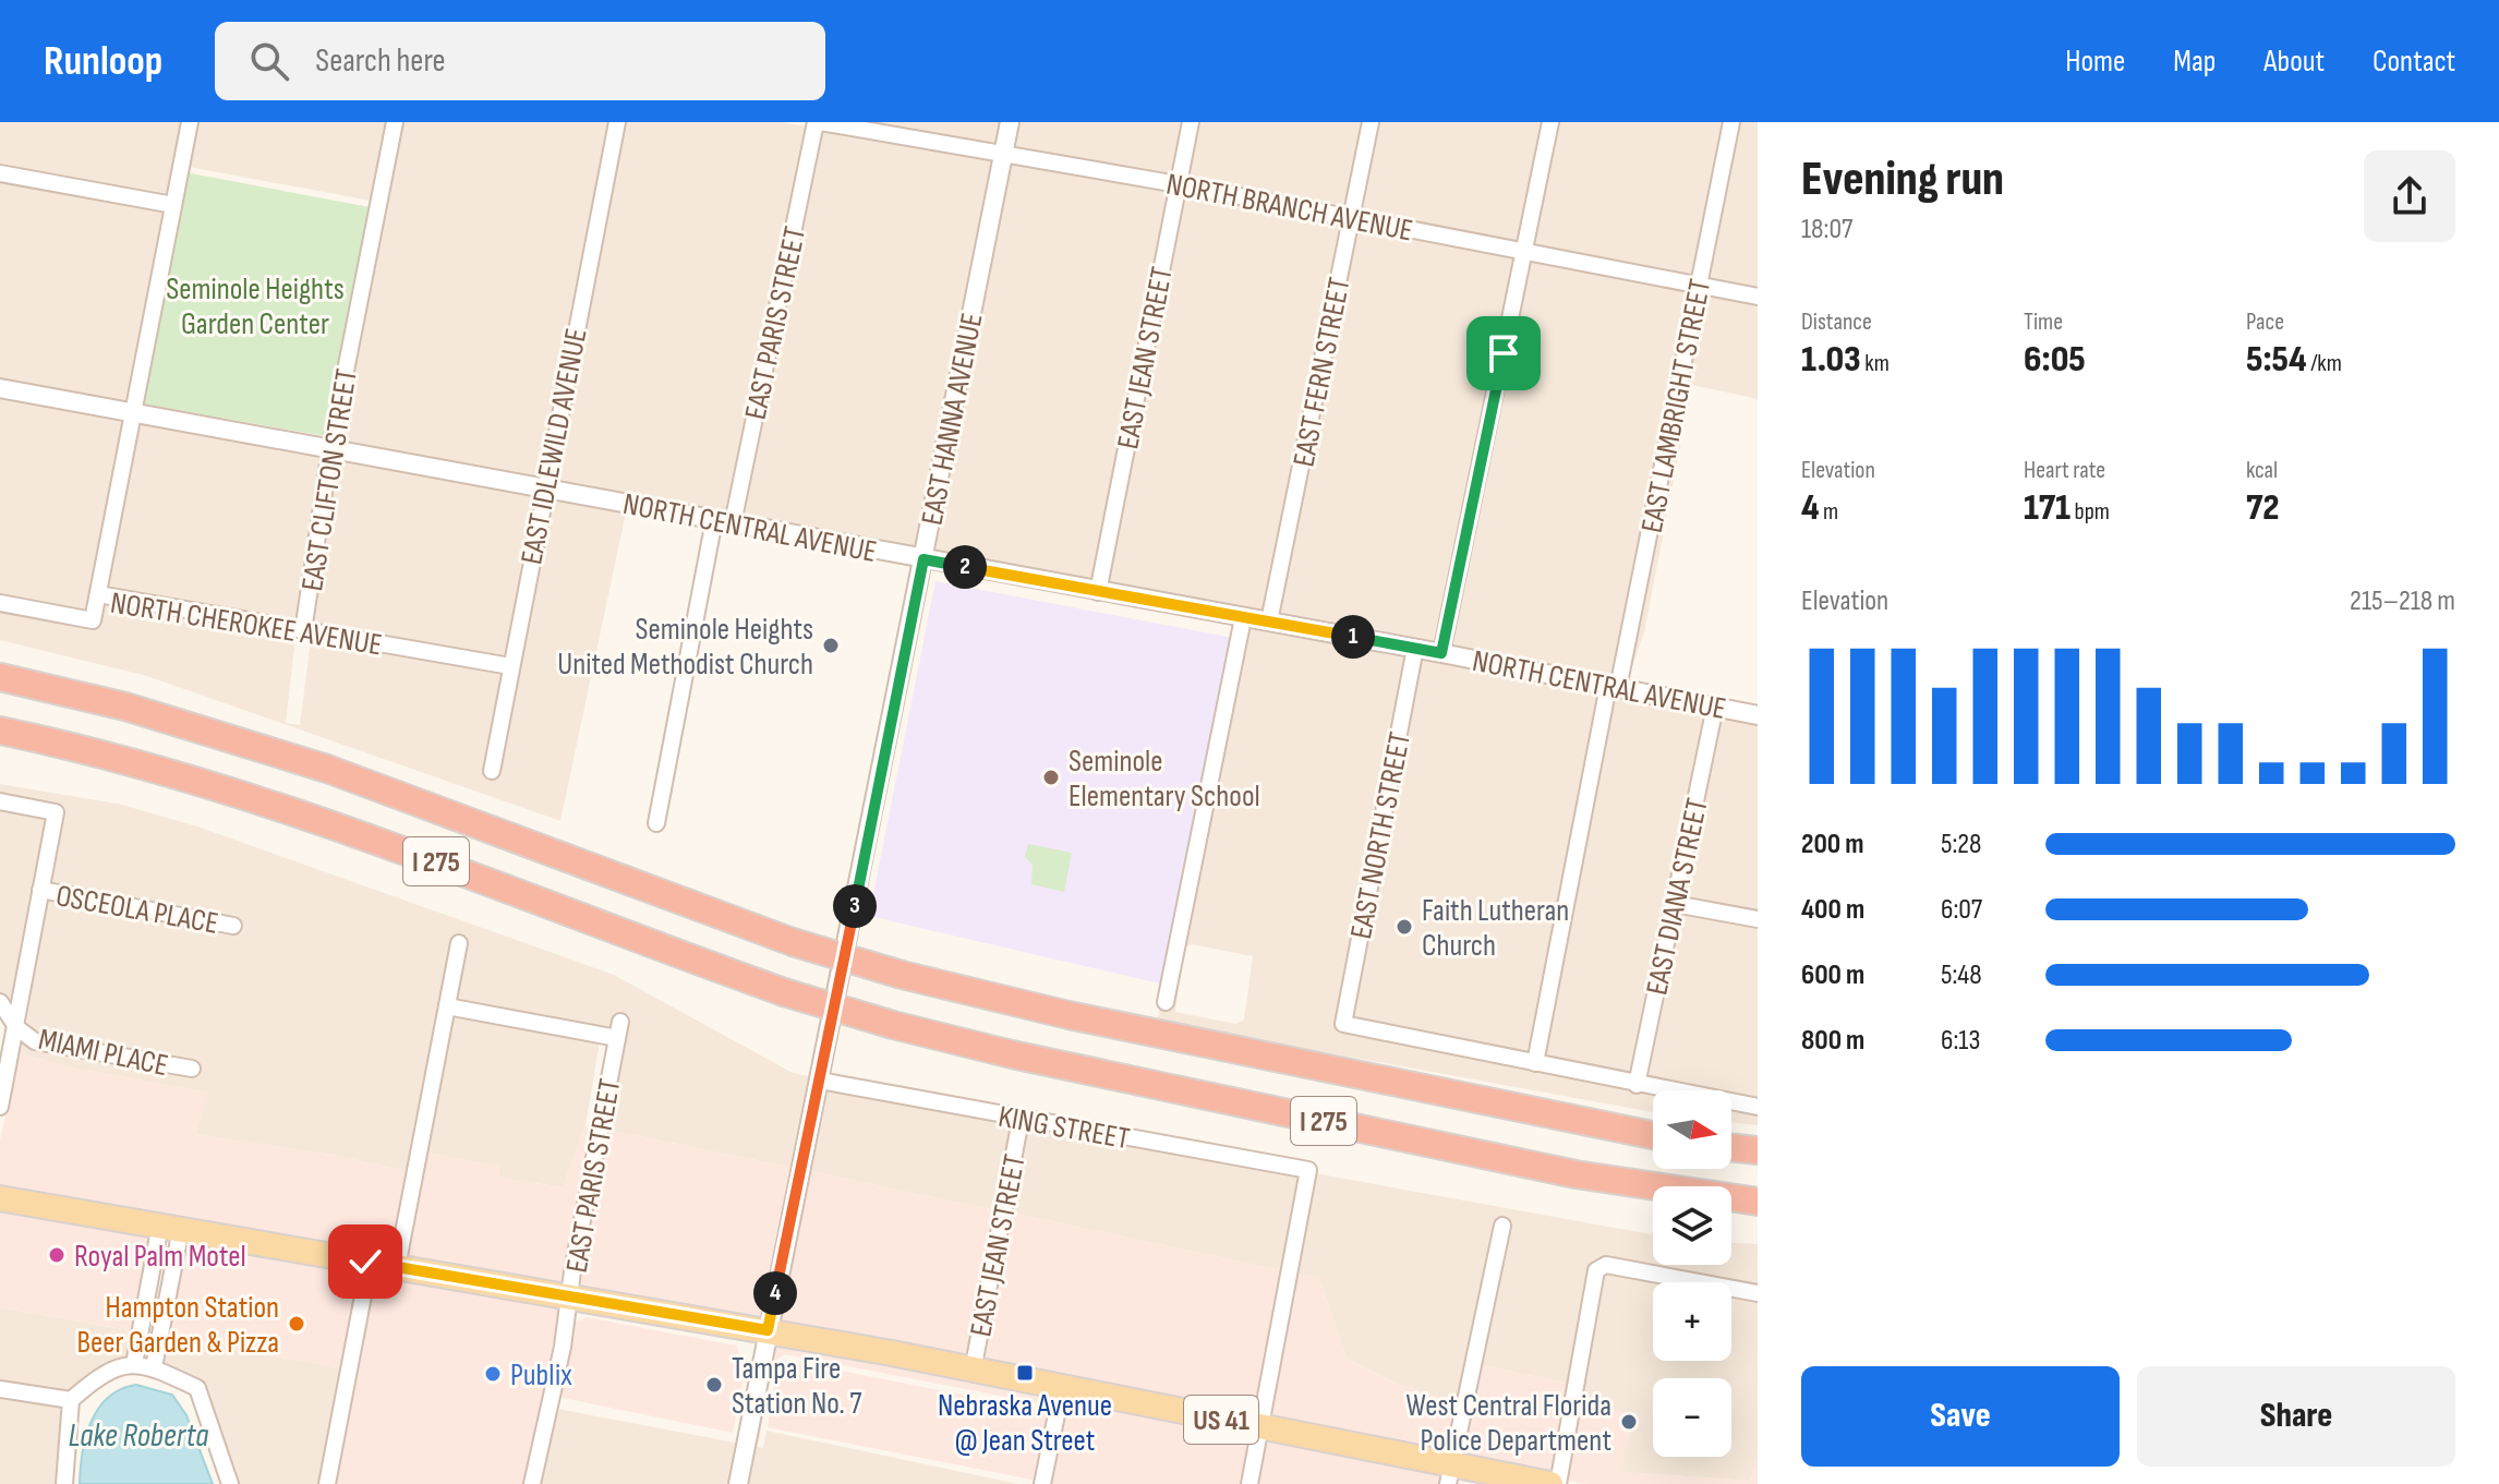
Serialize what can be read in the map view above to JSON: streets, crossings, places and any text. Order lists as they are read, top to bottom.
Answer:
{
  "streets": {
    "highway": ["I 275"],
    "main road": ["US 41"],
    "street": [
      "NORTH BRANCH AVENUE",
      "EAST PARIS STREET",
      "EAST JEAN STREET",
      "EAST FERN STREET",
      "EAST LAMBRIGHT STREET",
      "EAST HANNA AVENUE",
      "EAST IDLEWILD AVENUE",
      "EAST CLIFTON STREET",
      "NORTH CENTRAL AVENUE",
      "NORTH CHEROKEE AVENUE",
      "EAST NORTH STREET",
      "EAST DIANA STREET",
      "OSCEOLA PLACE",
      "MIAMI PLACE",
      "KING STREET"
    ]
  },
  "crossings": [
    ["NORTH BRANCH AVENUE", "EAST PARIS STREET"],
    ["NORTH BRANCH AVENUE", "EAST JEAN STREET"],
    ["NORTH BRANCH AVENUE", "EAST FERN STREET"],
    ["NORTH BRANCH AVENUE", "EAST LAMBRIGHT STREET"],
    ["NORTH BRANCH AVENUE", "EAST HANNA AVENUE"],
    ["EAST PARIS STREET", "NORTH CENTRAL AVENUE"],
    ["EAST PARIS STREET", "US 41"],
    ["EAST JEAN STREET", "NORTH CENTRAL AVENUE"],
    ["EAST JEAN STREET", "KING STREET"],
    ["EAST JEAN STREET", "US 41"],
    ["EAST FERN STREET", "NORTH CENTRAL AVENUE"],
    ["EAST LAMBRIGHT STREET", "NORTH CENTRAL AVENUE"],
    ["EAST LAMBRIGHT STREET", "EAST NORTH STREET"],
    ["EAST HANNA AVENUE", "NORTH CENTRAL AVENUE"],
    ["EAST HANNA AVENUE", "KING STREET"],
    ["EAST HANNA AVENUE", "US 41"],
    ["EAST IDLEWILD AVENUE", "NORTH CENTRAL AVENUE"],
    ["EAST IDLEWILD AVENUE", "NORTH CHEROKEE AVENUE"],
    ["EAST CLIFTON STREET", "NORTH CENTRAL AVENUE"],
    ["EAST CLIFTON STREET", "NORTH CHEROKEE AVENUE"],
    ["NORTH CENTRAL AVENUE", "EAST NORTH STREET"],
    ["NORTH CENTRAL AVENUE", "EAST DIANA STREET"],
    ["KING STREET", "US 41"]
  ],
  "water": ["Lake Roberta"],
  "parks": ["Seminole Heights Garden Center"],
  "places": {
    "other": [
      "Seminole Heights United Methodist Church",
      "Seminole Elementary School",
      "Faith Lutheran Church",
      "Royal Palm Motel",
      "Hampton Station Beer Garden & Pizza",
      "Publix",
      "Tampa Fire Station No. 7",
      "West Central Florida Police Department"
    ],
    "transit": ["Nebraska Avenue @ Jean Street"]
  },
  "north": "right",
  "page": {
    "header": "Runloop",
    "search": "Search here",
    "nav": [
      "Home",
      "Map",
      "About",
      "Contact"
    ],
    "heading": ["Evening run", "18:07"],
    "stats": [
      ["Distance", "1.03 km"],
      ["Time", "6:05"],
      ["Pace", "5:54 /km"],
      ["Elevation", "4 m"],
      ["Heart rate", "171 bpm"],
      ["kcal", "72"]
    ],
    "pins": [
      "2",
      "1",
      "3",
      "4"
    ],
    "chart": ["Elevation", "215–218 m"],
    "list": [
      {
        "name": "200 m",
        "note": "5:28"
      },
      {
        "name": "400 m",
        "note": "6:07"
      },
      {
        "name": "600 m",
        "note": "5:48"
      },
      {
        "name": "800 m",
        "note": "6:13"
      }
    ],
    "map_buttons": ["+", "−"],
    "buttons": ["Save", "Share"]
  }
}
